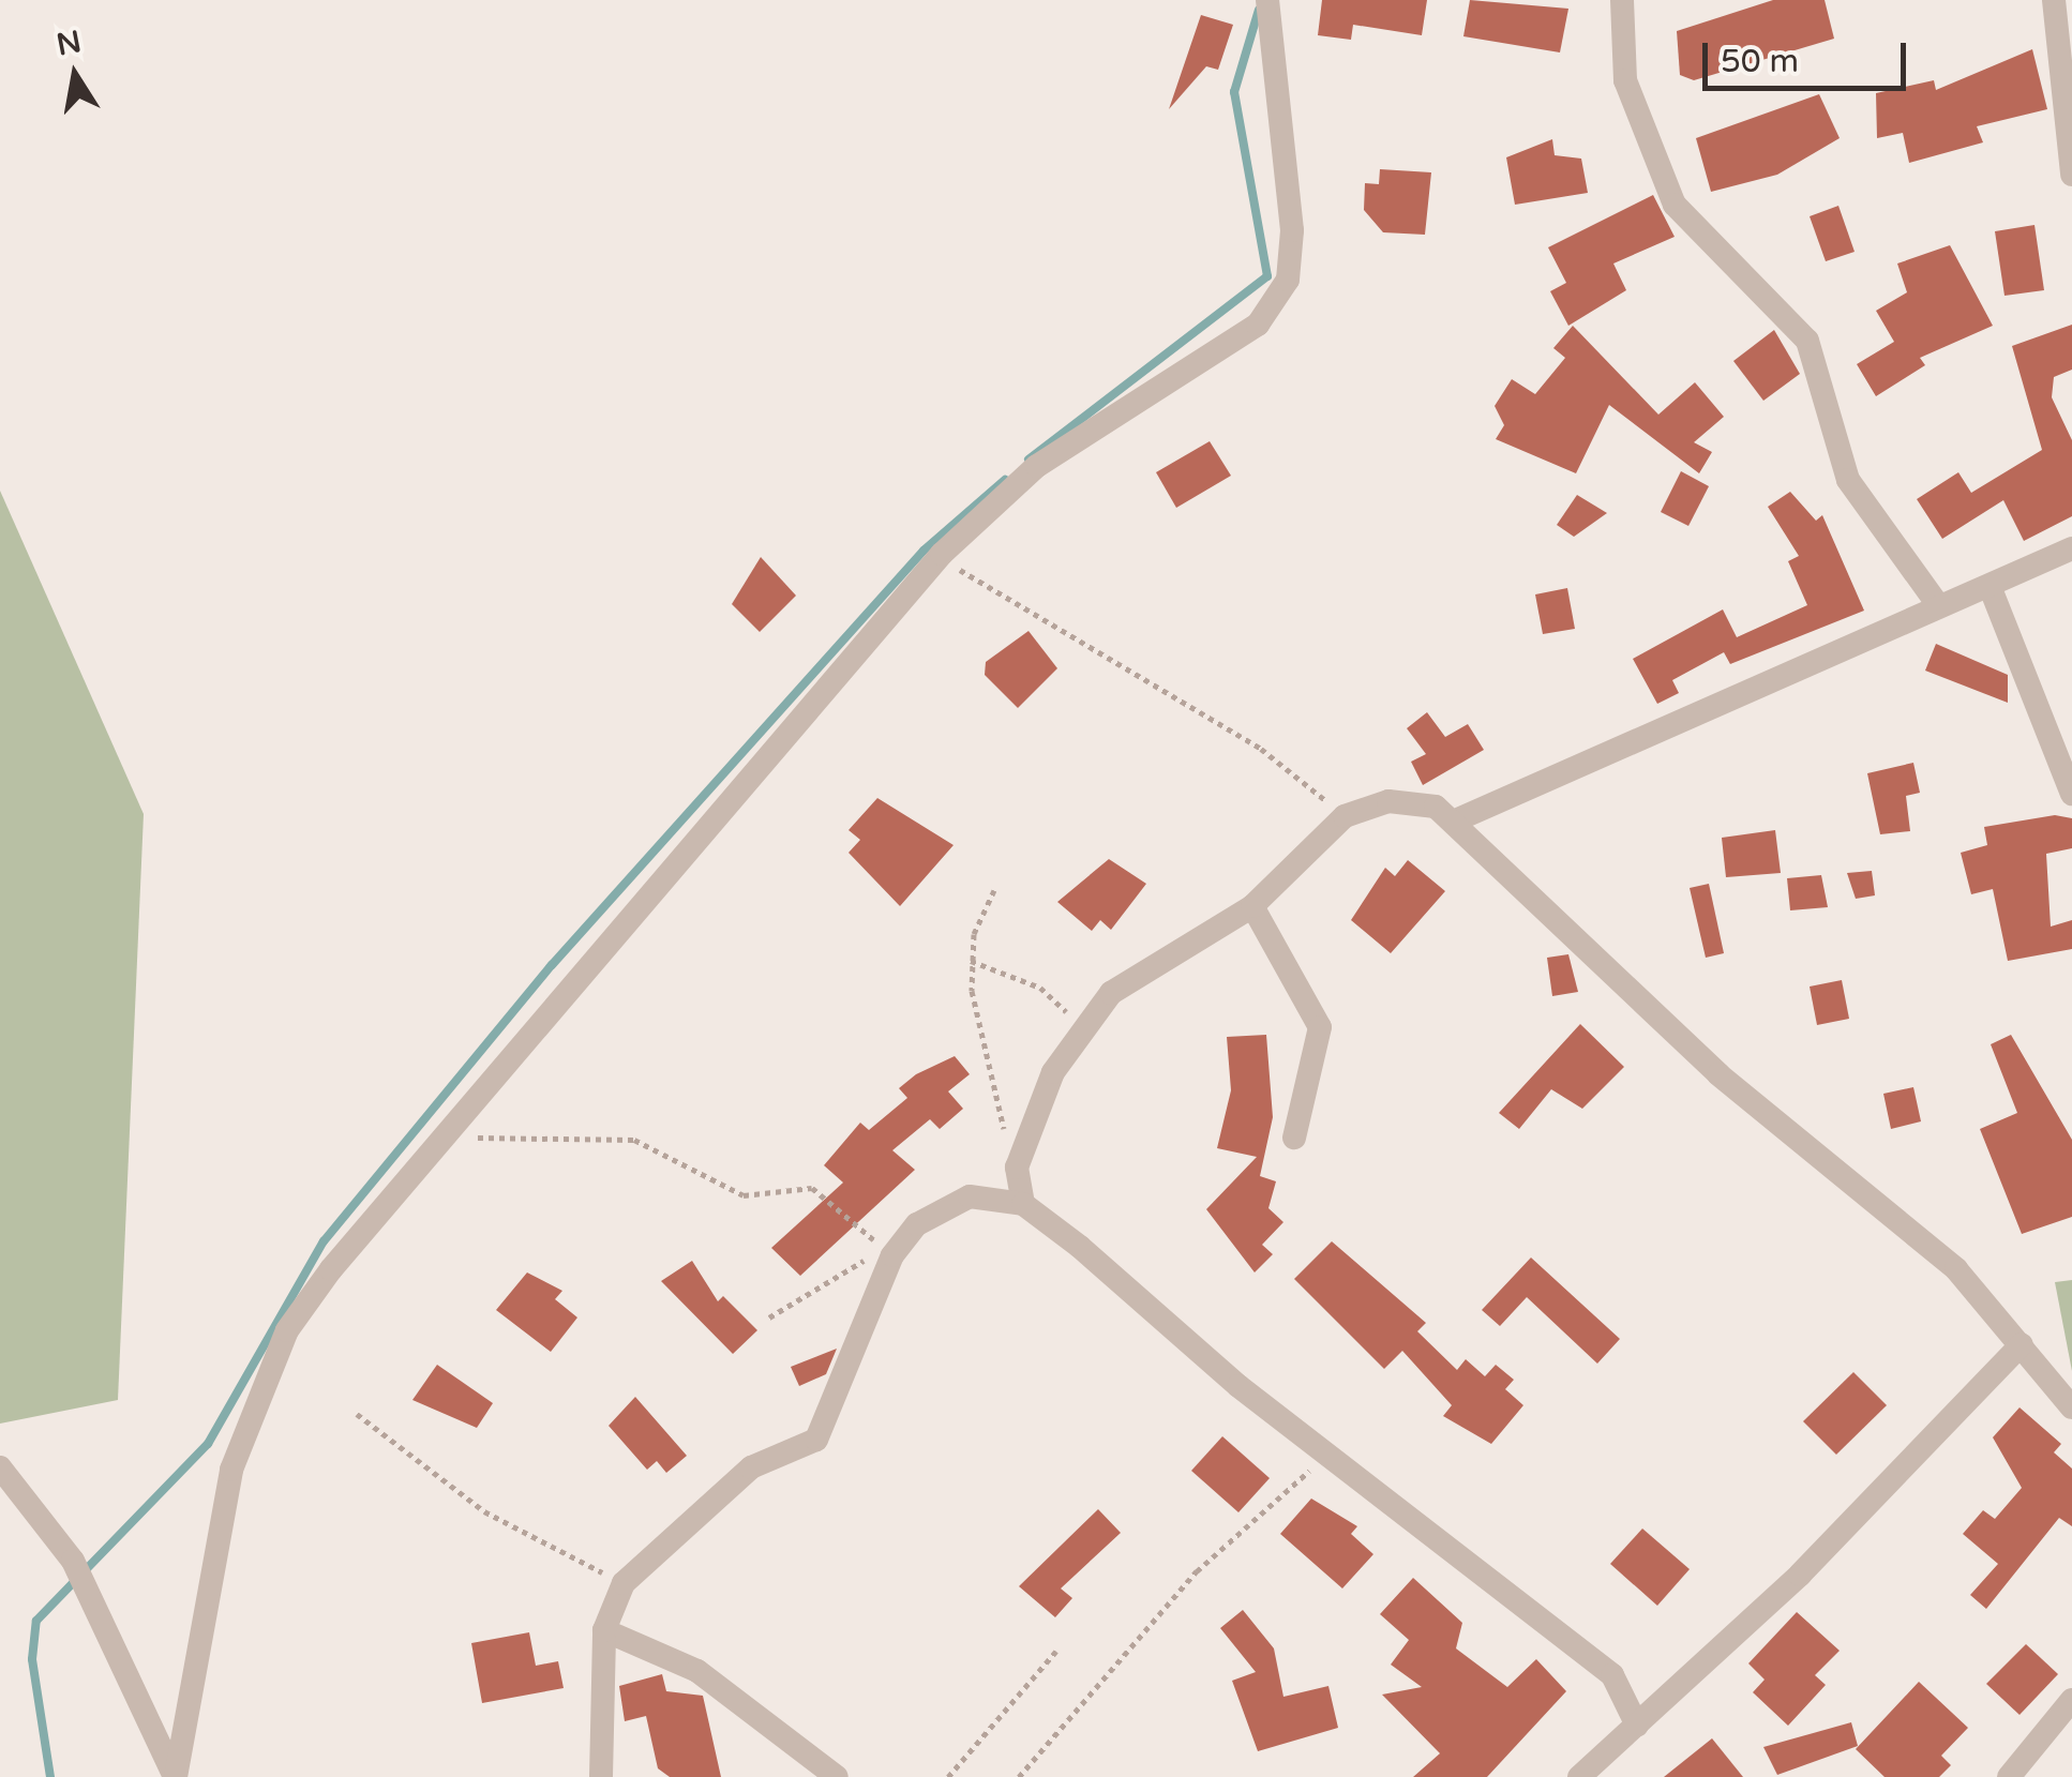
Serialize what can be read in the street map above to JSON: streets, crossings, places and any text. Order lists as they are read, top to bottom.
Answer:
{
  "scale_bar": "50 m",
  "north": "top"
}
